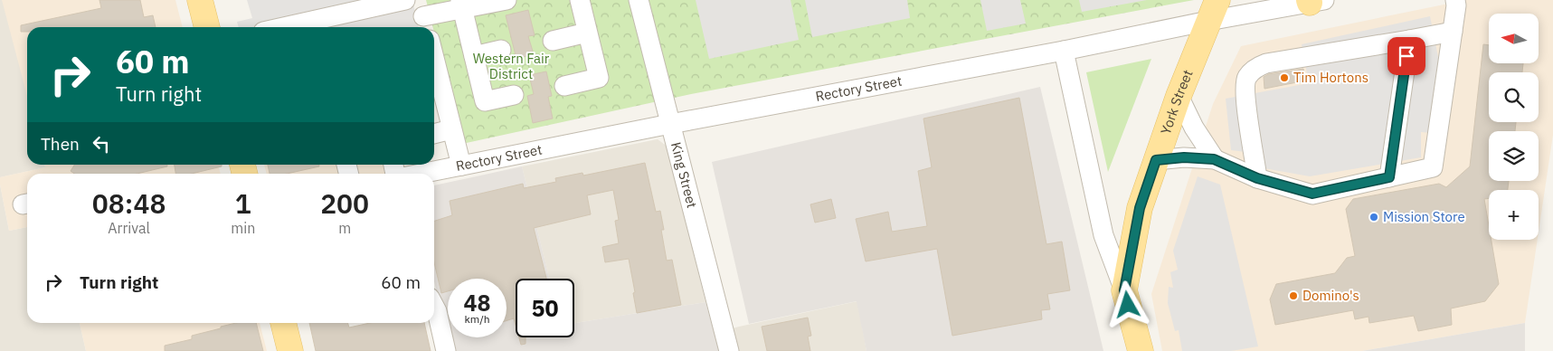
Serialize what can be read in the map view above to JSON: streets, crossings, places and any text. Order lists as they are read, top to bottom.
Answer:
{
  "streets": {
    "main road": ["York Street"],
    "street": ["Rectory Street", "King Street"]
  },
  "crossings": [
    ["Rectory Street", "York Street"],
    ["Rectory Street", "King Street"]
  ],
  "parks": ["Western Fair District"],
  "places": ["Tim Hortons", "Mission Store", "Domino's"],
  "north": "left",
  "page": {
    "map_buttons": "+",
    "turn": ["60 m", "Turn right"],
    "then": "Then",
    "eta": [
      "08:48",
      "Arrival",
      "1",
      "min",
      "200",
      "m"
    ],
    "list": [
      {
        "name": "Turn right",
        "value": "60 m"
      }
    ],
    "speed": "48 km/h",
    "limit": "50"
  }
}
